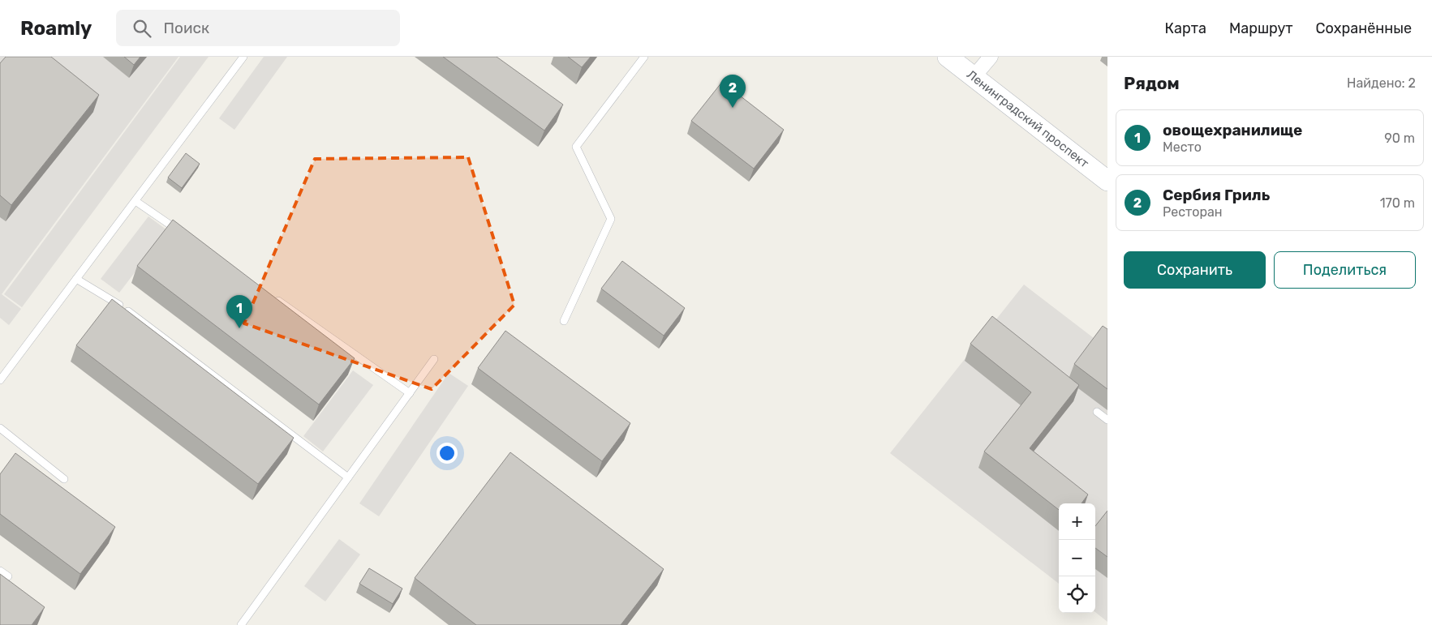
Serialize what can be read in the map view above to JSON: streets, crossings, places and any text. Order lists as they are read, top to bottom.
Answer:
{
  "streets": {
    "street": ["Ленинградский проспект"]
  },
  "page": {
    "header": "Roamly",
    "search": "Поиск",
    "nav": ["Карта", "Маршрут", "Сохранённые"],
    "heading": ["Рядом", "Найдено: 2"],
    "pins": ["2", "1"],
    "list": [
      {
        "mark": "1",
        "name": "овощехранилище",
        "note": "Место",
        "value": "90 m"
      },
      {
        "mark": "2",
        "name": "Сербия Гриль",
        "note": "Ресторан",
        "value": "170 m"
      }
    ],
    "buttons": ["Сохранить", "Поделиться"],
    "map_buttons": ["+", "−"]
  }
}
